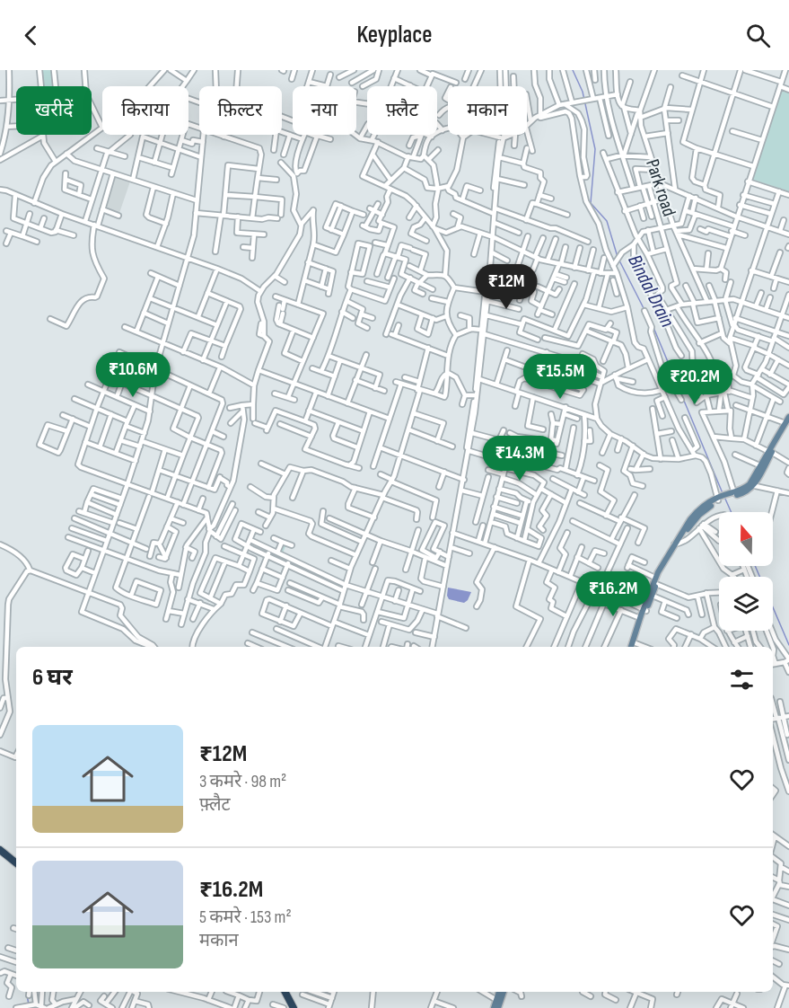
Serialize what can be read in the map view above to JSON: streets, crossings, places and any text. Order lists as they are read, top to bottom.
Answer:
{
  "streets": {
    "street": ["Park road"]
  },
  "water": ["Bindal Drain"],
  "north": "top",
  "page": {
    "header": "Keyplace",
    "chip": [
      "खरीदें",
      "किराया",
      "फ़िल्टर",
      "नया",
      "फ़्लैट",
      "मकान"
    ],
    "price": [
      "₹12M",
      "₹10.6M",
      "₹15.5M",
      "₹20.2M",
      "₹14.3M",
      "₹16.2M"
    ],
    "heading": "6 घर",
    "list": [
      {
        "name": "₹12M",
        "note": "3 कमरे · 98 m² · फ़्लैट"
      },
      {
        "name": "₹16.2M",
        "note": "5 कमरे · 153 m² · मकान"
      }
    ]
  }
}
